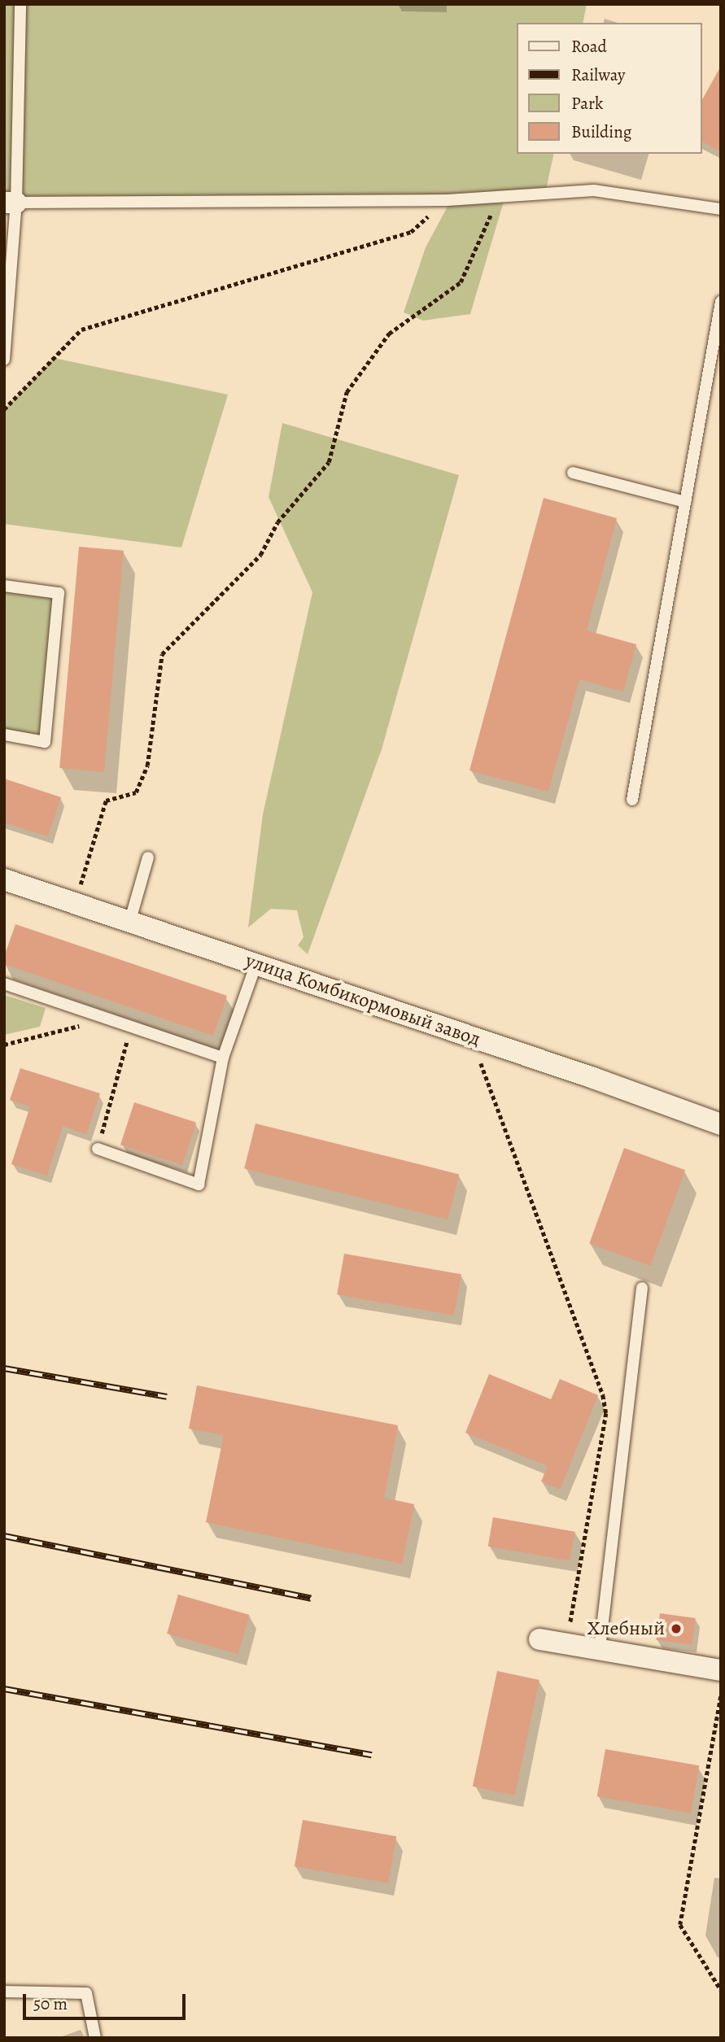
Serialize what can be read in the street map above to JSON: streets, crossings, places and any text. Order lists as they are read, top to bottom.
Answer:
{
  "streets": {
    "street": ["улица Комбикормовый завод"]
  },
  "places": ["Хлебный"],
  "legend": [
    "Road",
    "Railway",
    "Park",
    "Building"
  ],
  "scale_bar": "50 m"
}
